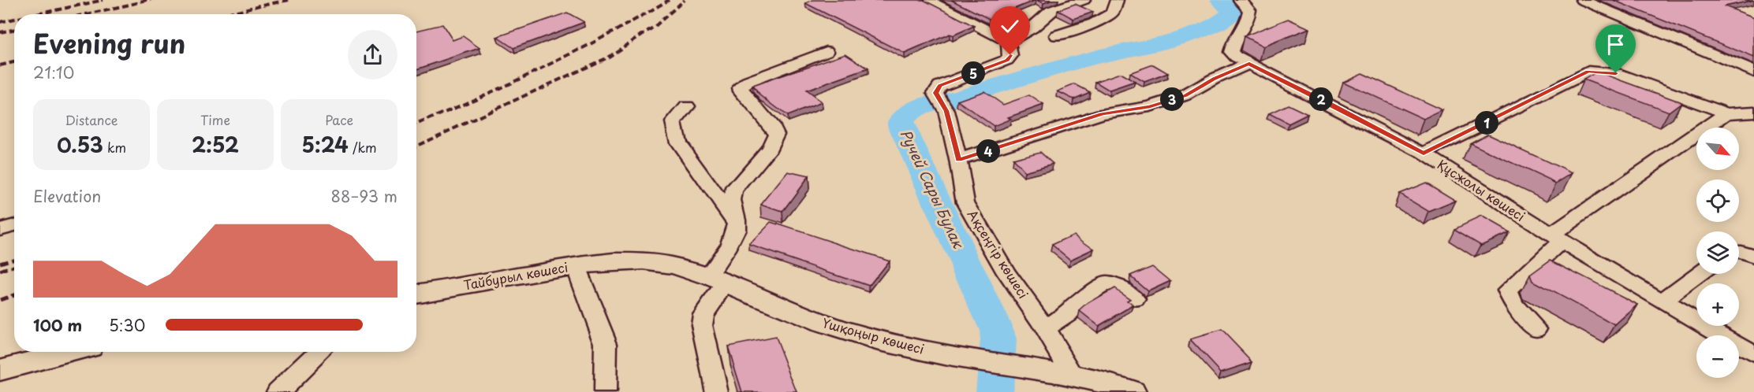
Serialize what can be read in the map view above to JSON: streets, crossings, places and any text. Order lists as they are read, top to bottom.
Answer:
{
  "streets": {
    "main road": ["Тайбурыл көшесі", "Үшқоңыр көшесі"],
    "street": ["Құсжолы көшесі", "Ақсеңгір көшесі"]
  },
  "crossings": [
    ["Ақсеңгір көшесі", "Үшқоңыр көшесі"],
    ["Тайбурыл көшесі", "Үшқоңыр көшесі"]
  ],
  "water": ["Ручей Сары Булак"],
  "north": "bottom right",
  "page": {
    "heading": ["Evening run", "21:10"],
    "pins": [
      "5",
      "2",
      "3",
      "1",
      "4"
    ],
    "stats": [
      ["Distance", "0.53 km"],
      ["Time", "2:52"],
      ["Pace", "5:24 /km"]
    ],
    "map_buttons": ["+", "−"],
    "chart": ["Elevation", "88–93 m"],
    "list": [
      {
        "name": "100 m",
        "note": "5:30"
      }
    ]
  }
}
